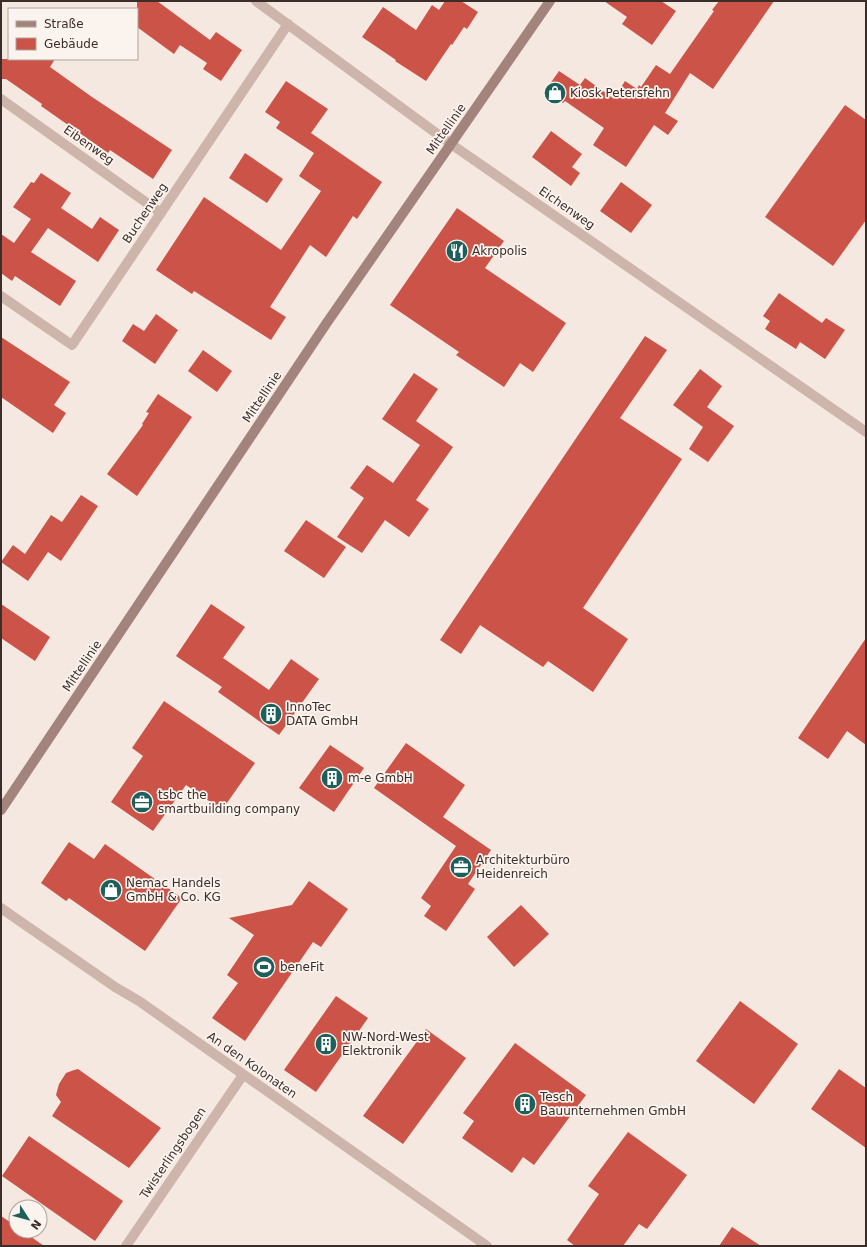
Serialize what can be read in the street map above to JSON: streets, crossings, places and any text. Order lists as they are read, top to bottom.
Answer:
{
  "streets": {
    "street": [
      "Mittellinie",
      "Eibenweg",
      "Eichenweg",
      "Buchenweg",
      "An den Kolonaten",
      "Twisterlingsbogen"
    ]
  },
  "crossings": [
    ["Mittellinie", "Eichenweg"],
    ["Eibenweg", "Buchenweg"],
    ["Eichenweg", "Buchenweg"],
    ["An den Kolonaten", "Twisterlingsbogen"]
  ],
  "places": {
    "shop": ["Kiosk Petersfehn", "Nemac Handels GmbH & Co. KG"],
    "restaurant": ["Akropolis"],
    "building": [
      "InnoTec DATA GmbH",
      "m-e GmbH",
      "NW-Nord-West Elektronik",
      "Tesch Bauunternehmen GmbH"
    ],
    "office": ["tsbc the smartbuilding company", "Architekturbüro Heidenreich"],
    "sports": ["beneFit"]
  },
  "legend": ["Straße", "Gebäude"],
  "north": "bottom right"
}
